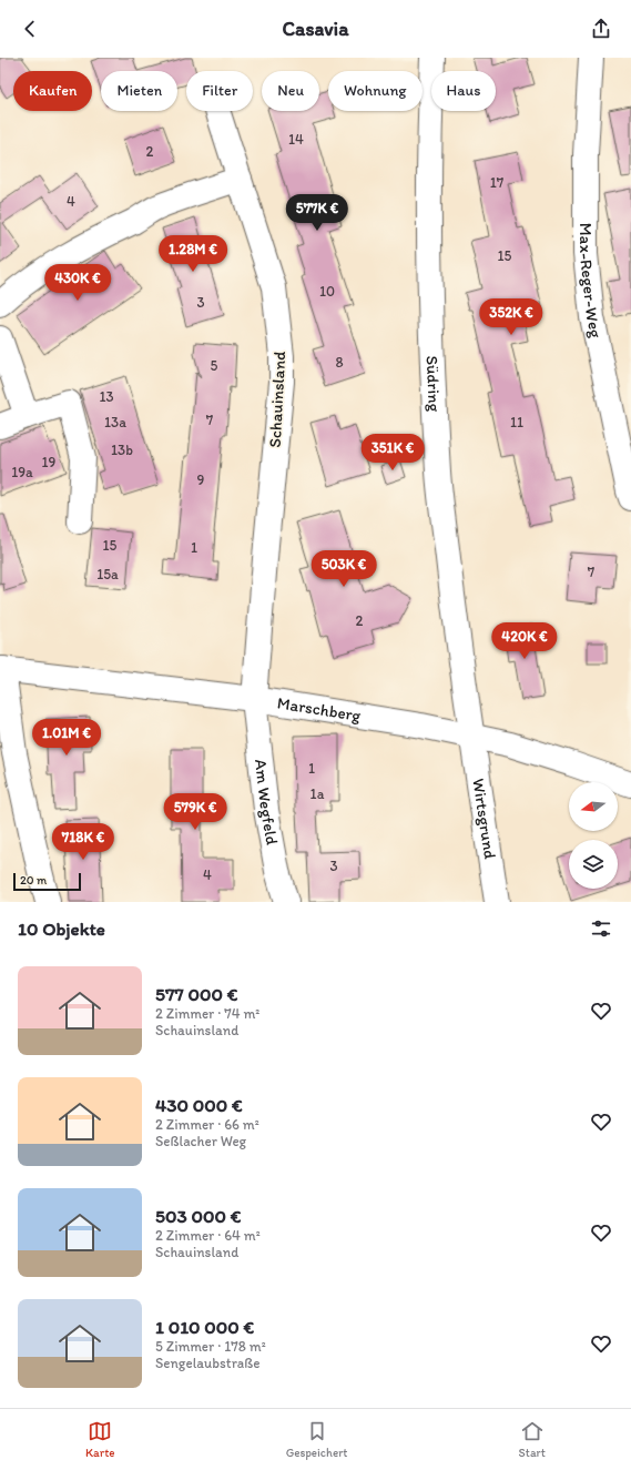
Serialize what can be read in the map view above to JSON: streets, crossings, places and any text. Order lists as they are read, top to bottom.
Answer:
{
  "streets": {
    "street": [
      "Max-Reger-Weg",
      "Südring",
      "Schauinsland",
      "Marschberg",
      "Am Wegfeld",
      "Wirtsgrund"
    ]
  },
  "crossings": [
    ["Südring", "Marschberg"],
    ["Südring", "Wirtsgrund"],
    ["Schauinsland", "Marschberg"],
    ["Schauinsland", "Am Wegfeld"],
    ["Marschberg", "Am Wegfeld"],
    ["Marschberg", "Wirtsgrund"]
  ],
  "house_numbers": [
    "14",
    "2",
    "17",
    "4",
    "15",
    "10",
    "3",
    "8",
    "5",
    "13",
    "7",
    "13a",
    "11",
    "13b",
    "19",
    "19a",
    "9",
    "15",
    "1",
    "7",
    "15a",
    "2",
    "1",
    "1a",
    "3",
    "4"
  ],
  "scale_bar": "20 m",
  "north": "left",
  "page": {
    "header": "Casavia",
    "chip": [
      "Kaufen",
      "Mieten",
      "Filter",
      "Neu",
      "Wohnung",
      "Haus"
    ],
    "price": [
      "577K €",
      "1.28M €",
      "430K €",
      "352K €",
      "351K €",
      "503K €",
      "420K €",
      "1.01M €",
      "579K €",
      "718K €"
    ],
    "scale": "20 m",
    "heading": "10 Objekte",
    "list": [
      {
        "name": "577 000 €",
        "note": "2 Zimmer · 74 m² · Schauinsland"
      },
      {
        "name": "430 000 €",
        "note": "2 Zimmer · 66 m² · Seßlacher Weg"
      },
      {
        "name": "503 000 €",
        "note": "2 Zimmer · 64 m² · Schauinsland"
      },
      {
        "name": "1 010 000 €",
        "note": "5 Zimmer · 178 m² · Sengelaubstraße"
      }
    ],
    "tabs": ["Karte", "Gespeichert", "Start"]
  }
}
